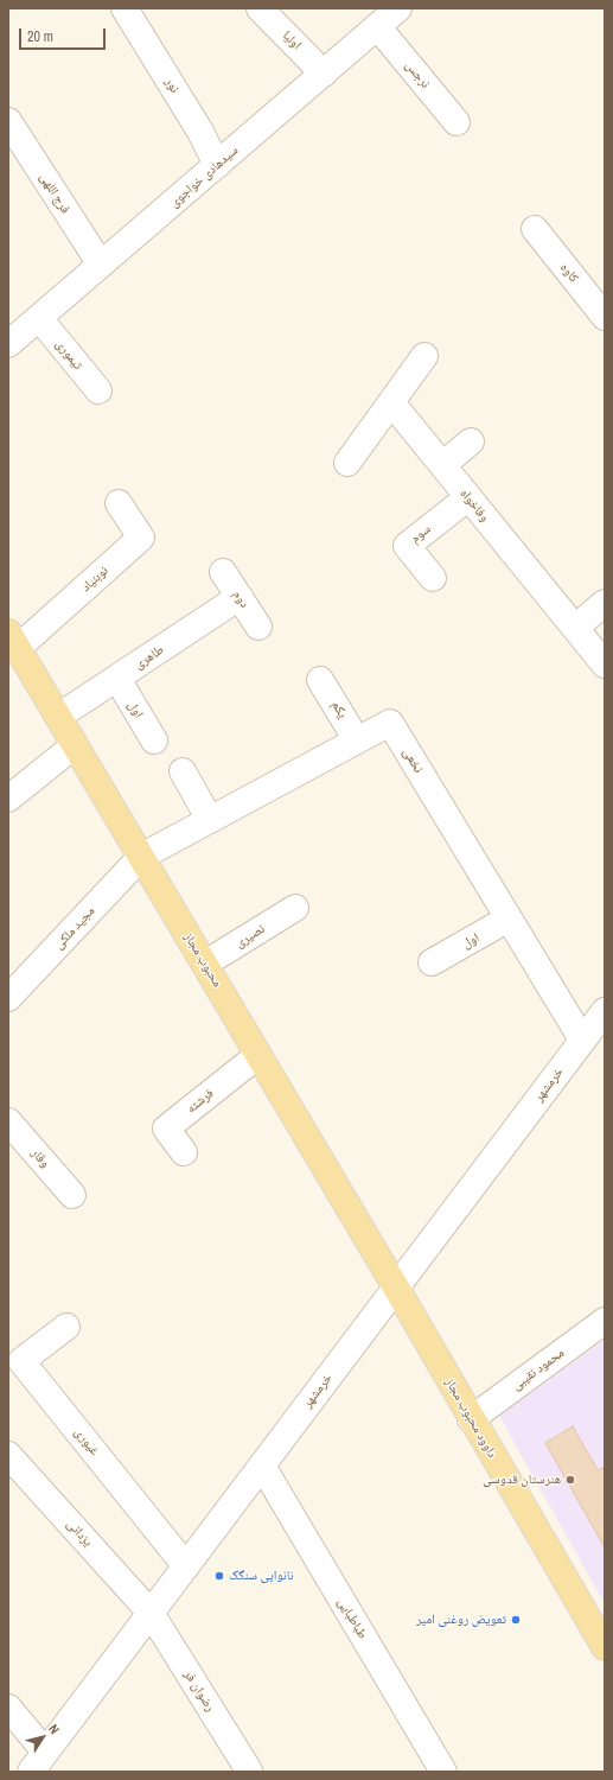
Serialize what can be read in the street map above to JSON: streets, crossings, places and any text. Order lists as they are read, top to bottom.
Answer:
{
  "streets": {
    "main road": ["محبوب مجاز", "داوود محبوب مجاز"],
    "street": [
      "اولیا",
      "نرجس",
      "نور",
      "سیدهادی خواجوی",
      "فرج اللهی",
      "کاوه",
      "تیموری",
      "وفاخواه",
      "سوم",
      "نوبنیاد",
      "دوم",
      "طاهری",
      "اول",
      "یکم",
      "نخعی",
      "مجید ملکی",
      "نصیری",
      "خرمشهر",
      "فرشته",
      "وقار",
      "محمود نقیبی",
      "غیوری",
      "یزدانی",
      "طباطبایی",
      "رضوان فر"
    ]
  },
  "crossings": [
    ["اولیا", "سیدهادی خواجوی"],
    ["نرجس", "سیدهادی خواجوی"],
    ["نور", "سیدهادی خواجوی"],
    ["سیدهادی خواجوی", "فرج اللهی"],
    ["سیدهادی خواجوی", "تیموری"],
    ["وفاخواه", "سوم"],
    ["نوبنیاد", "محبوب مجاز"],
    ["دوم", "طاهری"],
    ["طاهری", "اول"],
    ["طاهری", "محبوب مجاز"],
    ["اول", "نخعی"],
    ["یکم", "نخعی"],
    ["نخعی", "مجید ملکی"],
    ["نخعی", "محبوب مجاز"],
    ["نخعی", "خرمشهر"],
    ["مجید ملکی", "محبوب مجاز"],
    ["نصیری", "محبوب مجاز"],
    ["محبوب مجاز", "خرمشهر"],
    ["محبوب مجاز", "فرشته"],
    ["محبوب مجاز", "داوود محبوب مجاز"],
    ["خرمشهر", "داوود محبوب مجاز"],
    ["خرمشهر", "غیوری"],
    ["خرمشهر", "یزدانی"],
    ["خرمشهر", "طباطبایی"],
    ["خرمشهر", "رضوان فر"],
    ["محمود نقیبی", "داوود محبوب مجاز"],
    ["یزدانی", "رضوان فر"]
  ],
  "places": ["هنرستان قدوسی", "نانوایی سنگک", "تعویض روغنی امیر"],
  "scale_bar": "20 m",
  "north": "top right"
}
